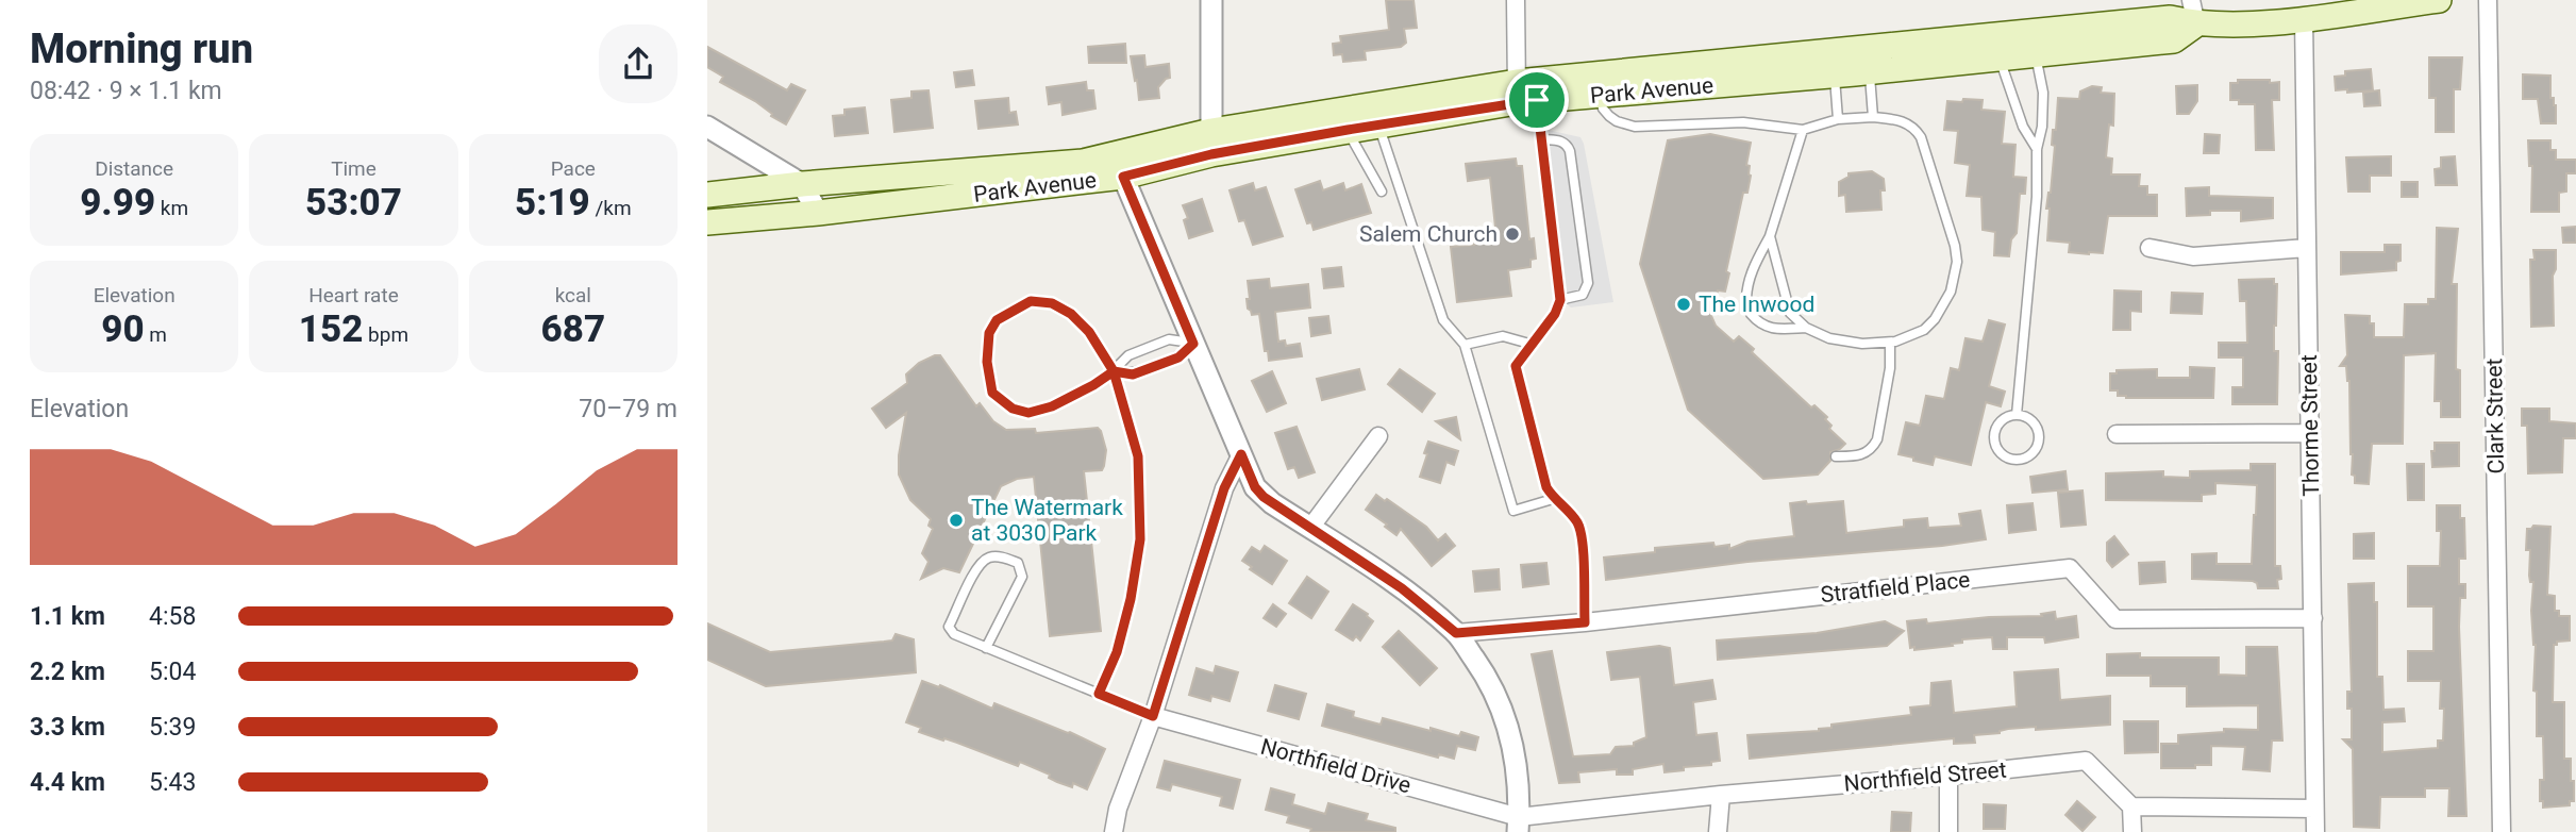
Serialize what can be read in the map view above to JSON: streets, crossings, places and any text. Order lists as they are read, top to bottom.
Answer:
{
  "streets": {
    "main road": ["Park Avenue"],
    "street": [
      "Clark Street",
      "Thorme Street",
      "Stratfield Place",
      "Northfield Drive",
      "Northfield Street"
    ]
  },
  "crossings": [
    ["Park Avenue", "Thorme Street"],
    ["Thorme Street", "Stratfield Place"],
    ["Northfield Drive", "Northfield Street"]
  ],
  "places": ["Salem Church", "The Inwood", "The Watermark at 3030 Park"],
  "page": {
    "heading": ["Morning run", "08:42 · 9 × 1.1 km"],
    "stats": [
      ["Distance", "9.99 km"],
      ["Time", "53:07"],
      ["Pace", "5:19 /km"],
      ["Elevation", "90 m"],
      ["Heart rate", "152 bpm"],
      ["kcal", "687"]
    ],
    "chart": ["Elevation", "70–79 m"],
    "list": [
      {
        "name": "1.1 km",
        "note": "4:58"
      },
      {
        "name": "2.2 km",
        "note": "5:04"
      },
      {
        "name": "3.3 km",
        "note": "5:39"
      },
      {
        "name": "4.4 km",
        "note": "5:43"
      }
    ]
  }
}
